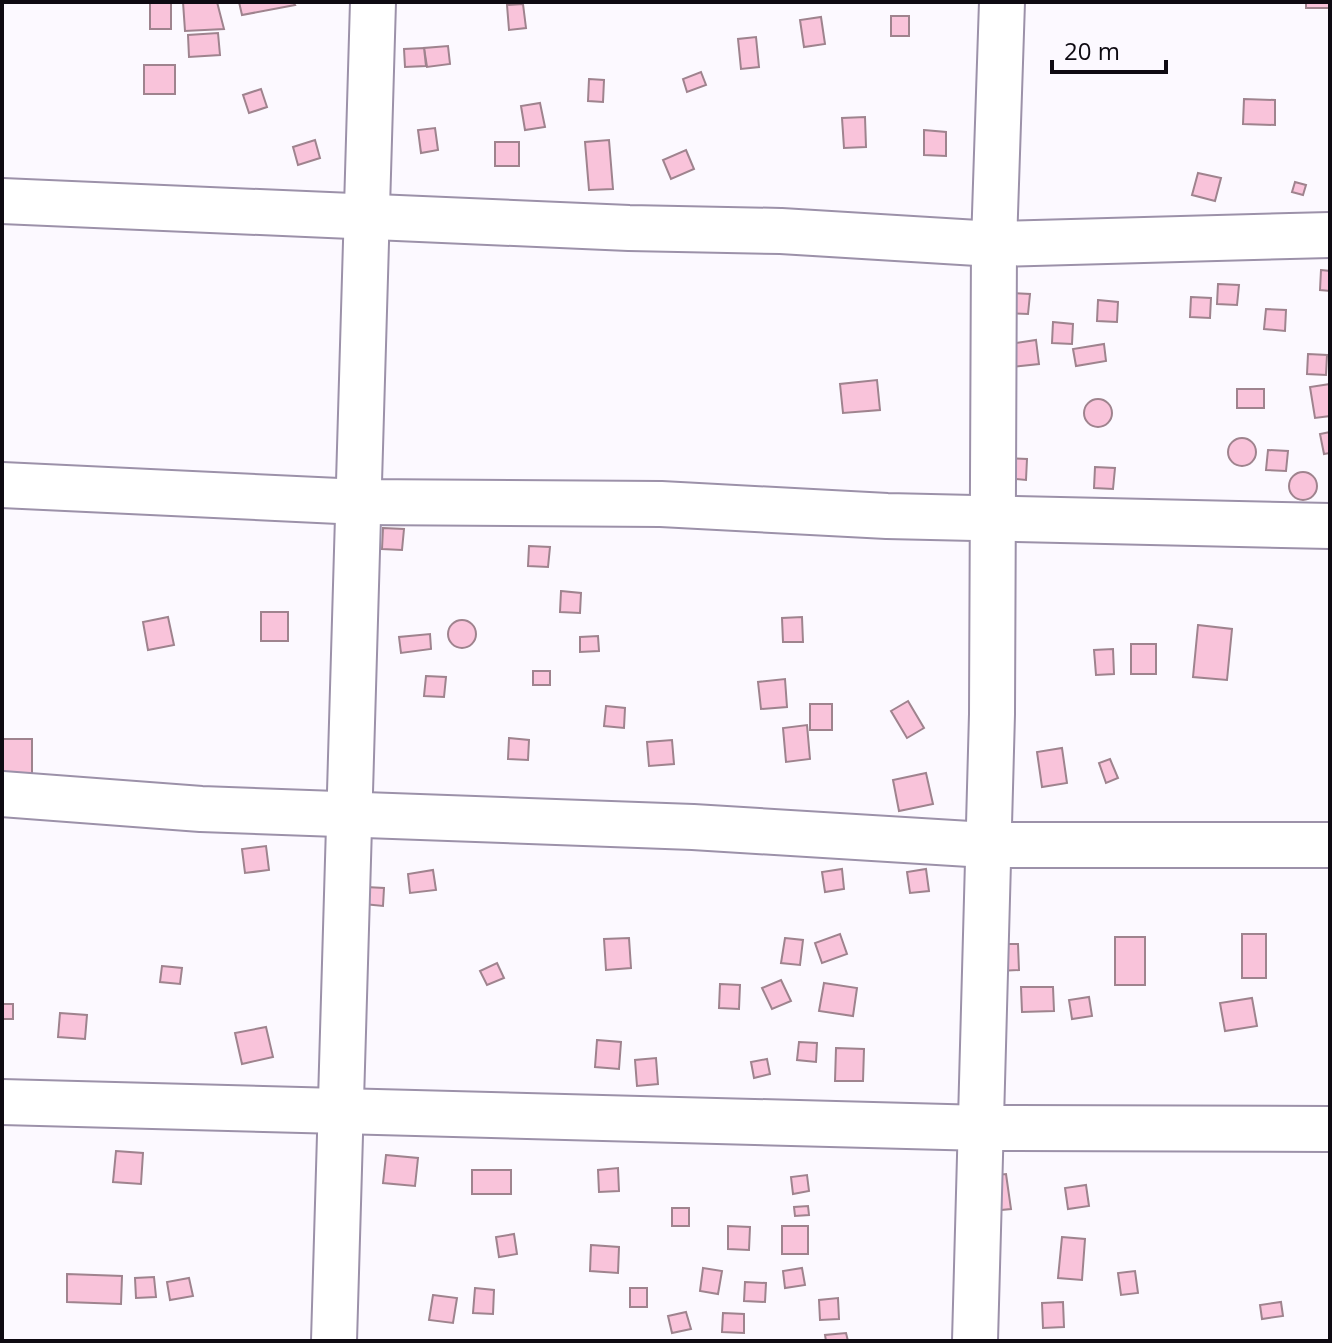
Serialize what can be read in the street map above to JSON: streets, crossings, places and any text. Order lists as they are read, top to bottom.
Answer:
{
  "scale_bar": "20 m"
}
